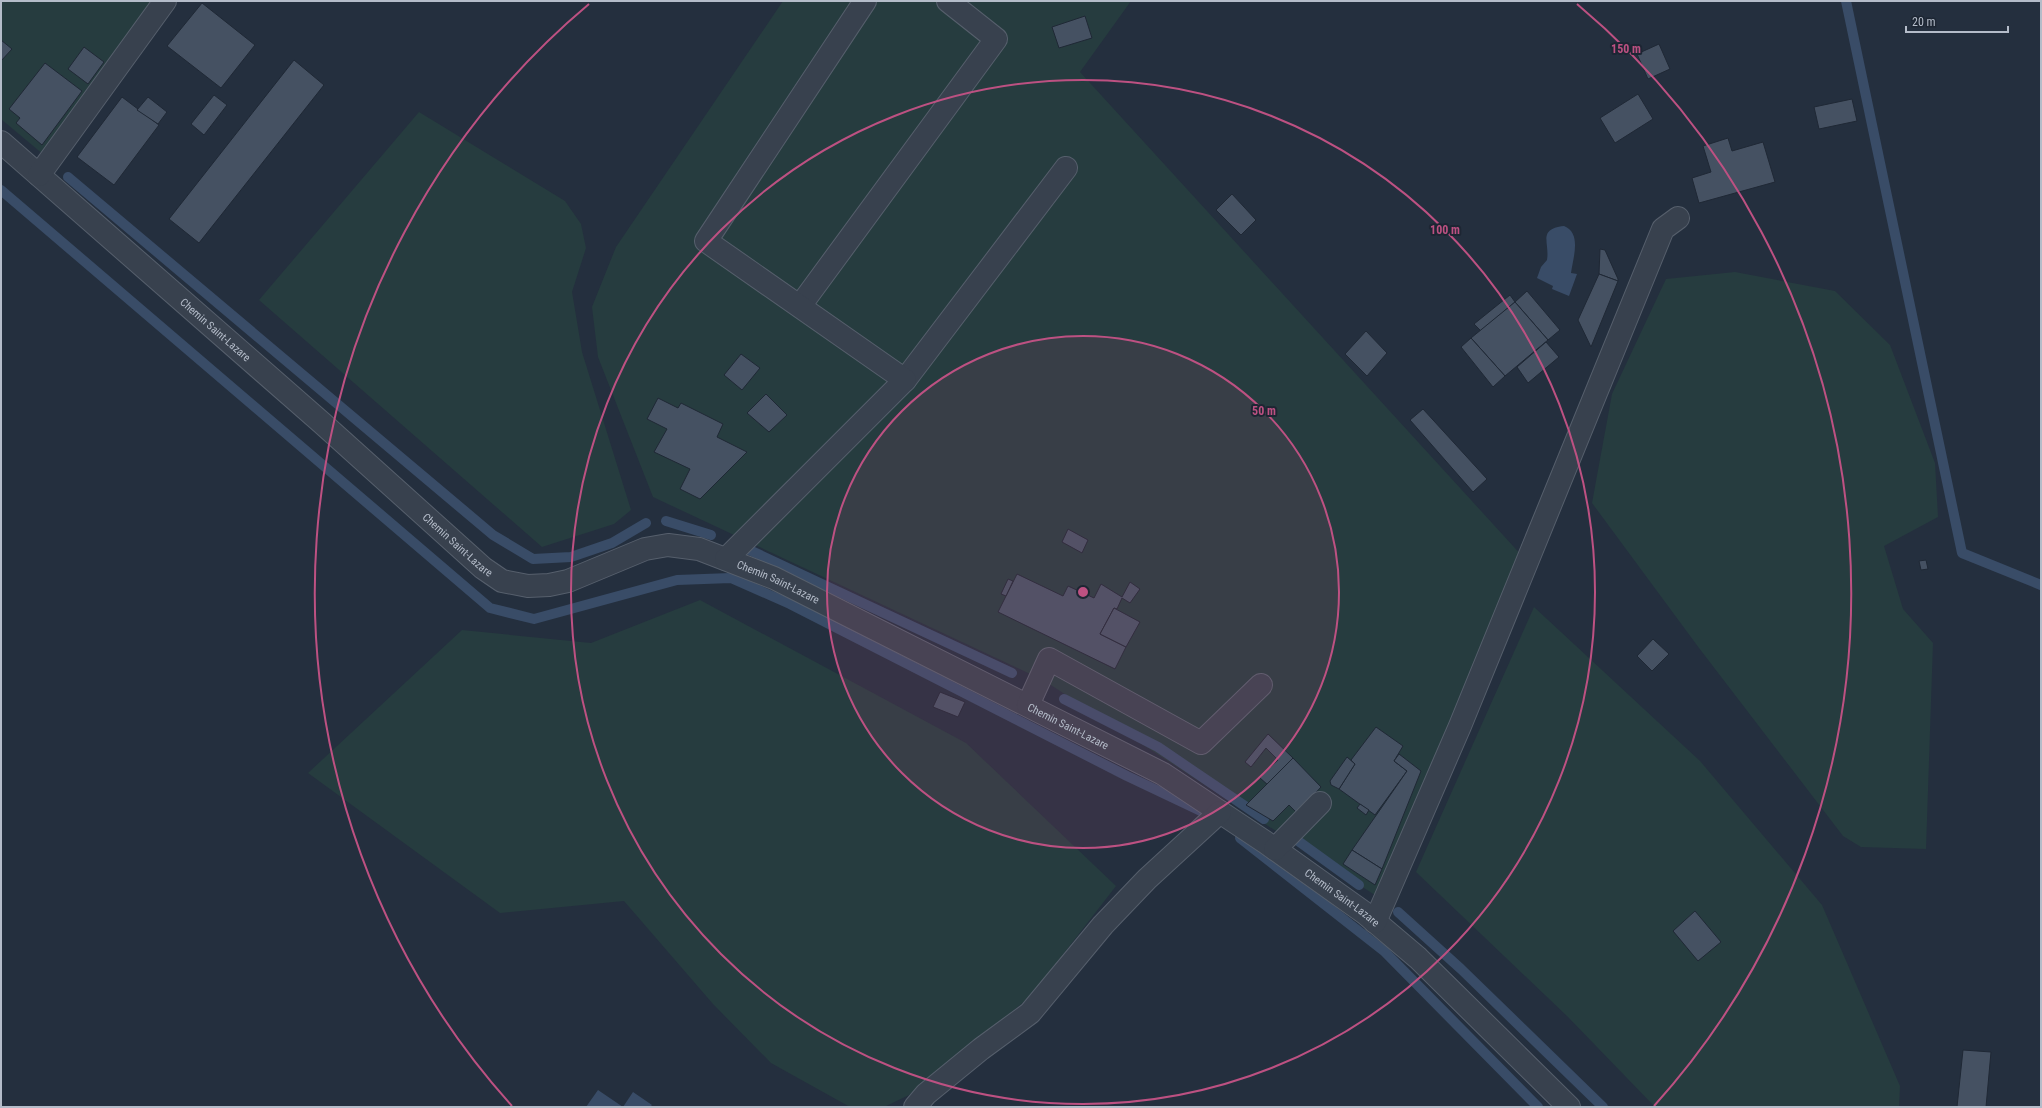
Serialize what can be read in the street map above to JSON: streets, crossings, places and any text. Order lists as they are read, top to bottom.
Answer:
{
  "streets": {
    "street": ["Chemin Saint-Lazare"]
  },
  "scale_bar": "20 m",
  "rings": ["150 m", "100 m", "50 m"]
}
